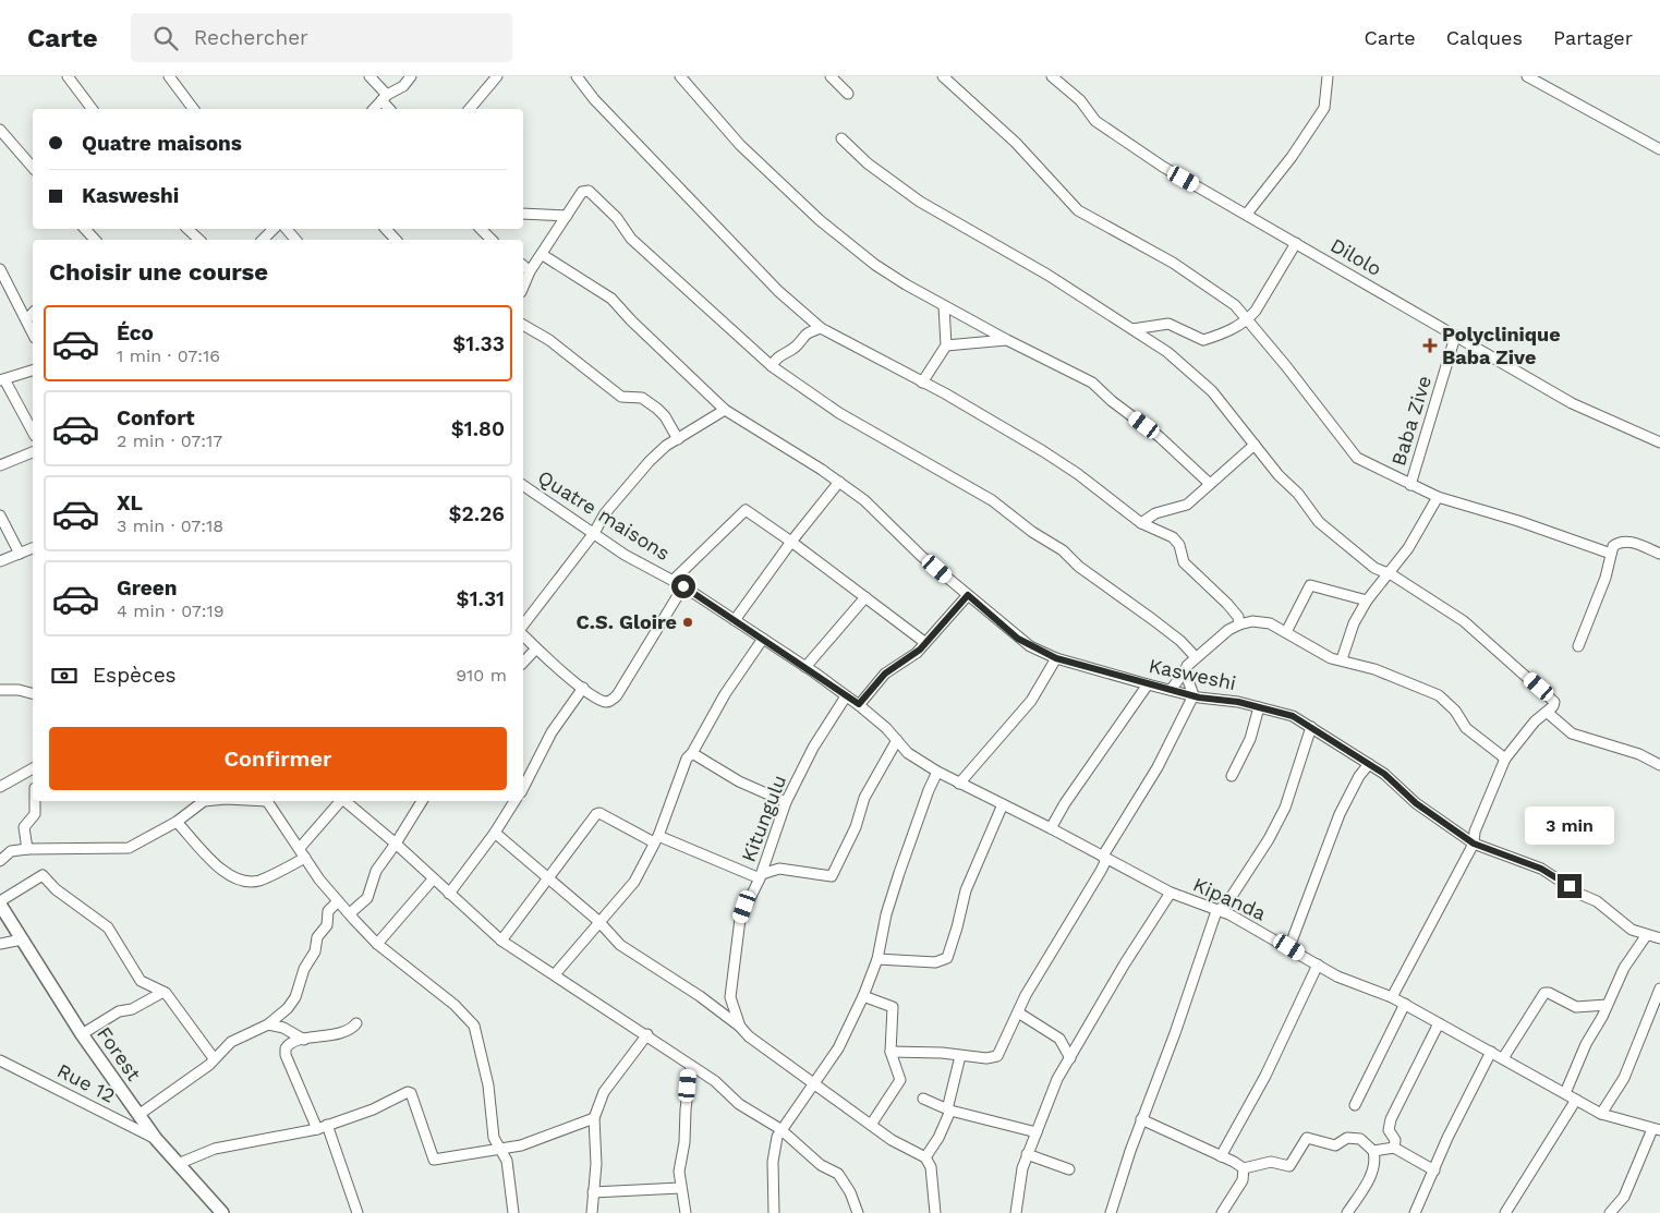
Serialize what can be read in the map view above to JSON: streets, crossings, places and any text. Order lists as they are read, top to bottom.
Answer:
{
  "streets": {
    "street": [
      "Dilolo",
      "Baba Zive",
      "Quatre maisons",
      "Kasweshi",
      "Kitungulu",
      "Kipanda",
      "Forest",
      "Rue 12"
    ]
  },
  "crossings": [
    ["Dilolo", "Baba Zive"],
    ["Quatre maisons", "Kitungulu"],
    ["Quatre maisons", "Kipanda"],
    ["Forest", "Rue 12"]
  ],
  "places": {
    "health": ["Polyclinique Baba Zive"],
    "other": ["C.S. Gloire"]
  },
  "page": {
    "header": "Carte",
    "search": "Rechercher",
    "nav": ["Carte", "Calques", "Partager"],
    "banner": ["Quatre maisons", "Kasweshi"],
    "heading": "Choisir une course",
    "list": [
      {
        "name": "Éco",
        "note": "1 min · 07:16",
        "value": "$1.33"
      },
      {
        "name": "Confort",
        "note": "2 min · 07:17",
        "value": "$1.80"
      },
      {
        "name": "XL",
        "note": "3 min · 07:18",
        "value": "$2.26"
      },
      {
        "name": "Green",
        "note": "4 min · 07:19",
        "value": "$1.31"
      }
    ],
    "pay": ["Espèces", "910 m"],
    "buttons": "Confirmer",
    "bubble": "3 min"
  }
}
